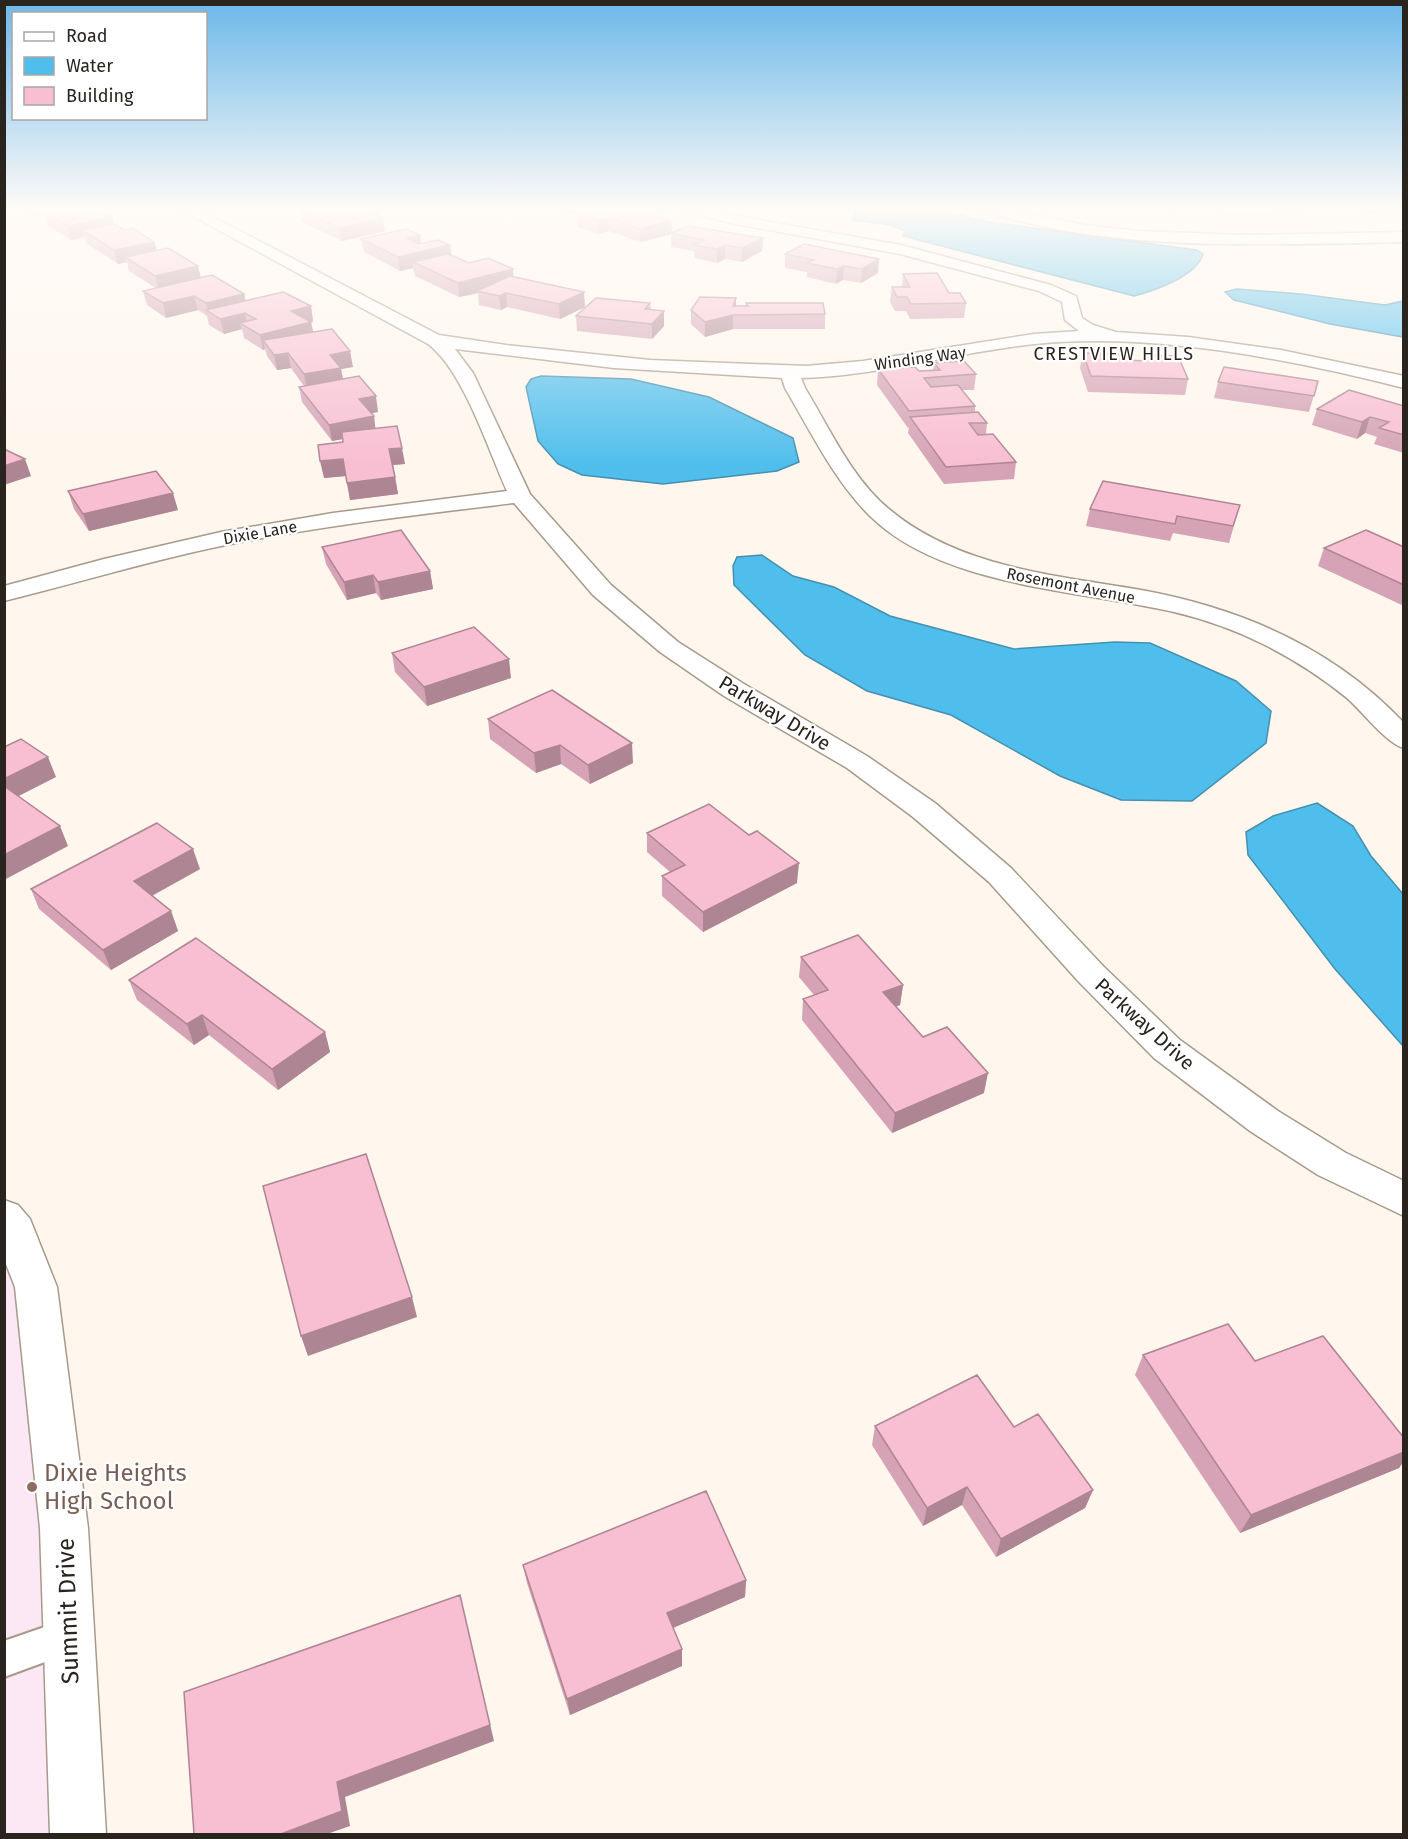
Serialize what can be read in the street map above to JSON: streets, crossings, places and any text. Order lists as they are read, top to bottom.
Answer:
{
  "streets": {
    "street": [
      "Winding Way",
      "Dixie Lane",
      "Rosemont Avenue",
      "Parkway Drive",
      "Summit Drive"
    ]
  },
  "crossings": [
    ["Winding Way", "Rosemont Avenue"],
    ["Winding Way", "Parkway Drive"],
    ["Dixie Lane", "Parkway Drive"]
  ],
  "districts": ["CRESTVIEW HILLS"],
  "places": ["Dixie Heights High School"],
  "legend": ["Road", "Water", "Building"]
}
